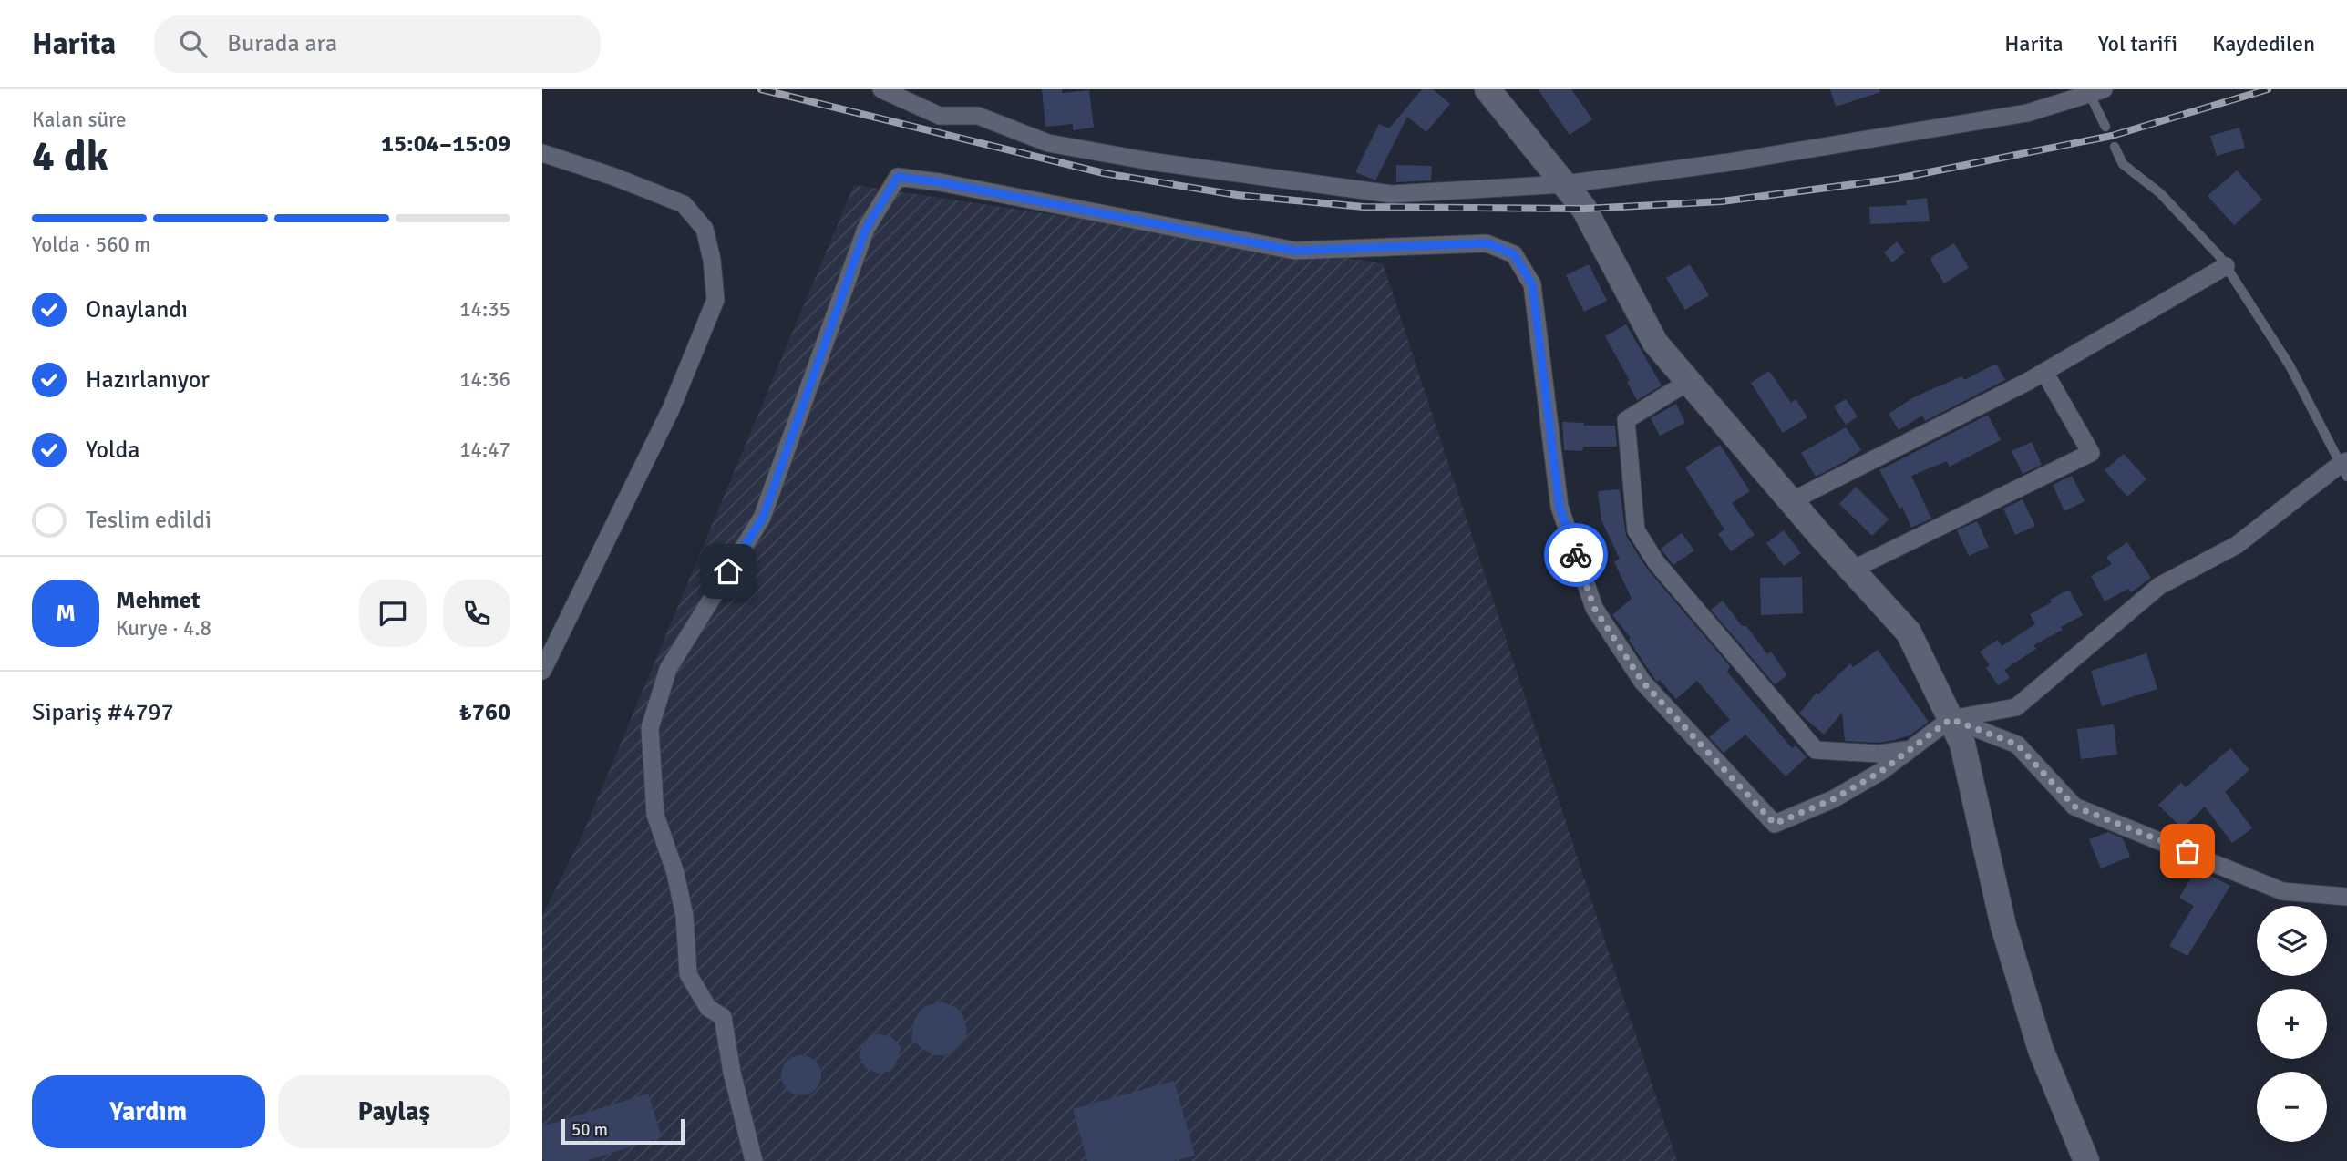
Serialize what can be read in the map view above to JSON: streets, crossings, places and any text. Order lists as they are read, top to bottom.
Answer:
{
  "scale_bar": "50 m",
  "page": {
    "header": "Harita",
    "search": "Burada ara",
    "nav": ["Harita", "Yol tarifi", "Kaydedilen"],
    "heading": ["4 dk", "Kalan süre", "15:04–15:09"],
    "panel": [
      "Mehmet",
      "Kurye · 4.8",
      "Sipariş #4797",
      "₺760"
    ],
    "bar": "Yolda · 560 m",
    "list": [
      ["Onaylandı", "14:35"],
      ["Hazırlanıyor", "14:36"],
      ["Yolda", "14:47"],
      "Teslim edildi"
    ],
    "round": "M",
    "map_buttons": ["+", "−"],
    "buttons": ["Yardım", "Paylaş"],
    "scale": "50 m"
  }
}
